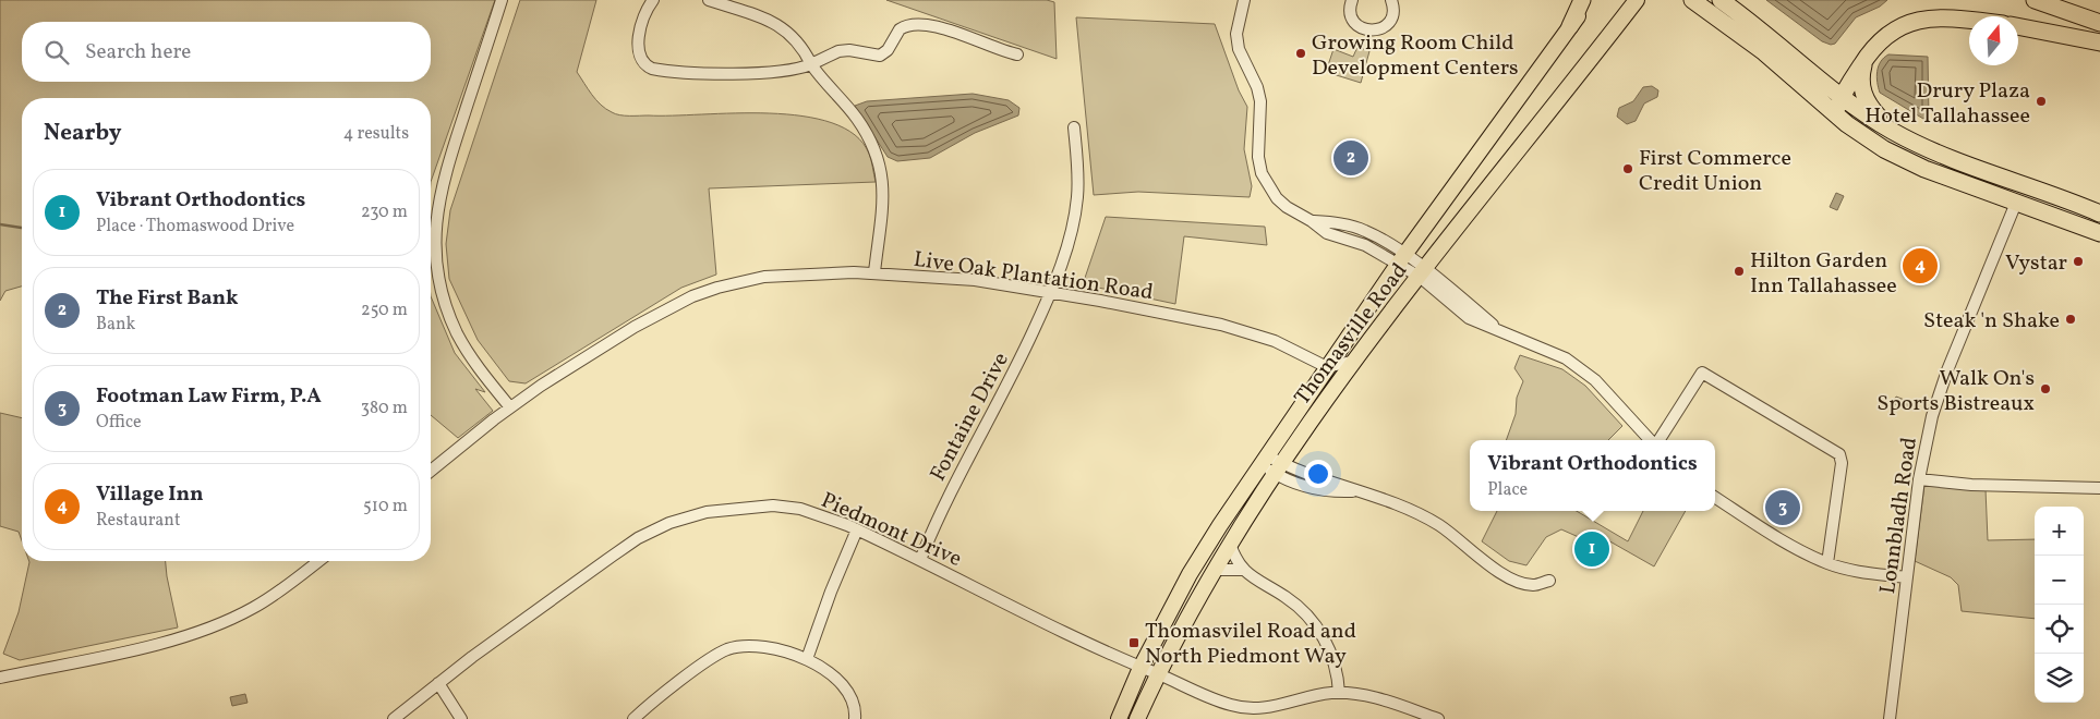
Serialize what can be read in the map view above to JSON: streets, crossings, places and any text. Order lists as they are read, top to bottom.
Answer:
{
  "streets": {
    "main road": ["Thomasville Road"],
    "street": [
      "Live Oak Plantation Road",
      "Fontaine Drive",
      "Lonnbladh Road",
      "Piedmont Drive"
    ]
  },
  "crossings": [
    ["Live Oak Plantation Road", "Thomasville Road"],
    ["Live Oak Plantation Road", "Fontaine Drive"],
    ["Thomasville Road", "Piedmont Drive"],
    ["Fontaine Drive", "Piedmont Drive"]
  ],
  "places": {
    "other": [
      "Growing Room Child Development Centers",
      "Drury Plaza Hotel Tallahassee",
      "First Commerce Credit Union",
      "Vystar",
      "Hilton Garden Inn Tallahassee",
      "Steak 'n Shake",
      "Walk On's Sports Bistreaux"
    ],
    "transit": ["Thomasvilel Road and North Piedmont Way"]
  },
  "north": "top",
  "page": {
    "search": "Search here",
    "heading": ["Nearby", "4 results"],
    "pins": [
      "2",
      "4",
      "3",
      "1"
    ],
    "list": [
      {
        "mark": "1",
        "name": "Vibrant Orthodontics",
        "note": "Place · Thomaswood Drive",
        "value": "230 m"
      },
      {
        "mark": "2",
        "name": "The First Bank",
        "note": "Bank",
        "value": "250 m"
      },
      {
        "mark": "3",
        "name": "Footman Law Firm, P.A",
        "note": "Office",
        "value": "380 m"
      },
      {
        "mark": "4",
        "name": "Village Inn",
        "note": "Restaurant",
        "value": "510 m"
      }
    ],
    "popup": ["Vibrant Orthodontics", "Place"],
    "map_buttons": ["+", "−"]
  }
}
